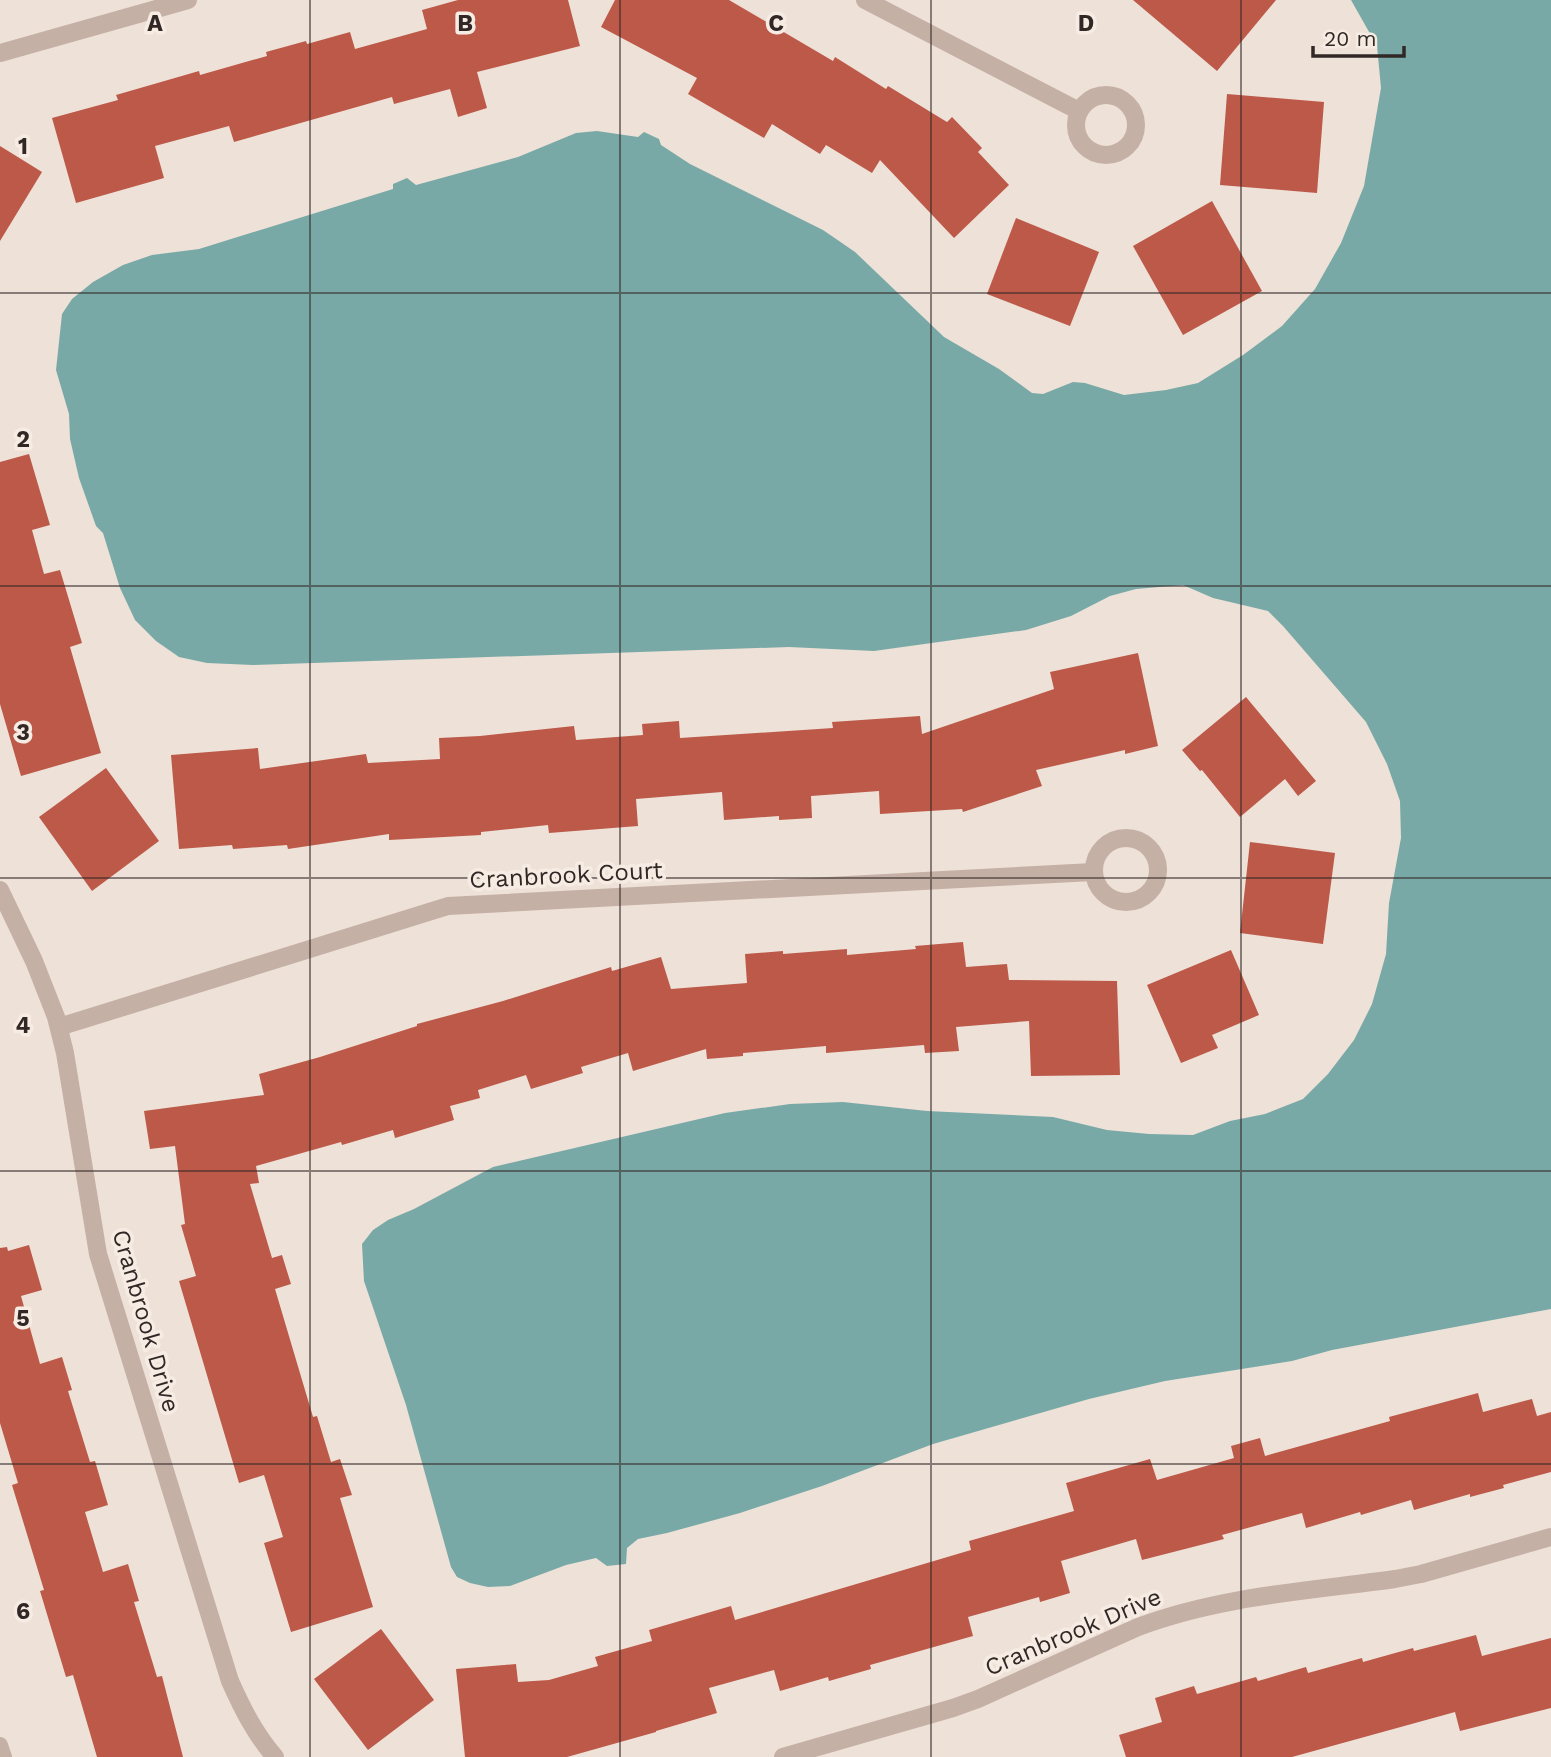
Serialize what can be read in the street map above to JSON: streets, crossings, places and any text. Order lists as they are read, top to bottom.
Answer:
{
  "streets": {
    "street": ["Cranbrook Court", "Cranbrook Drive"]
  },
  "crossings": [
    ["Cranbrook Court", "Cranbrook Drive"]
  ],
  "scale_bar": "20 m",
  "grid": {
    "columns": [
      "A",
      "B",
      "C",
      "D"
    ],
    "rows": [
      "1",
      "2",
      "3",
      "4",
      "5",
      "6"
    ]
  }
}
